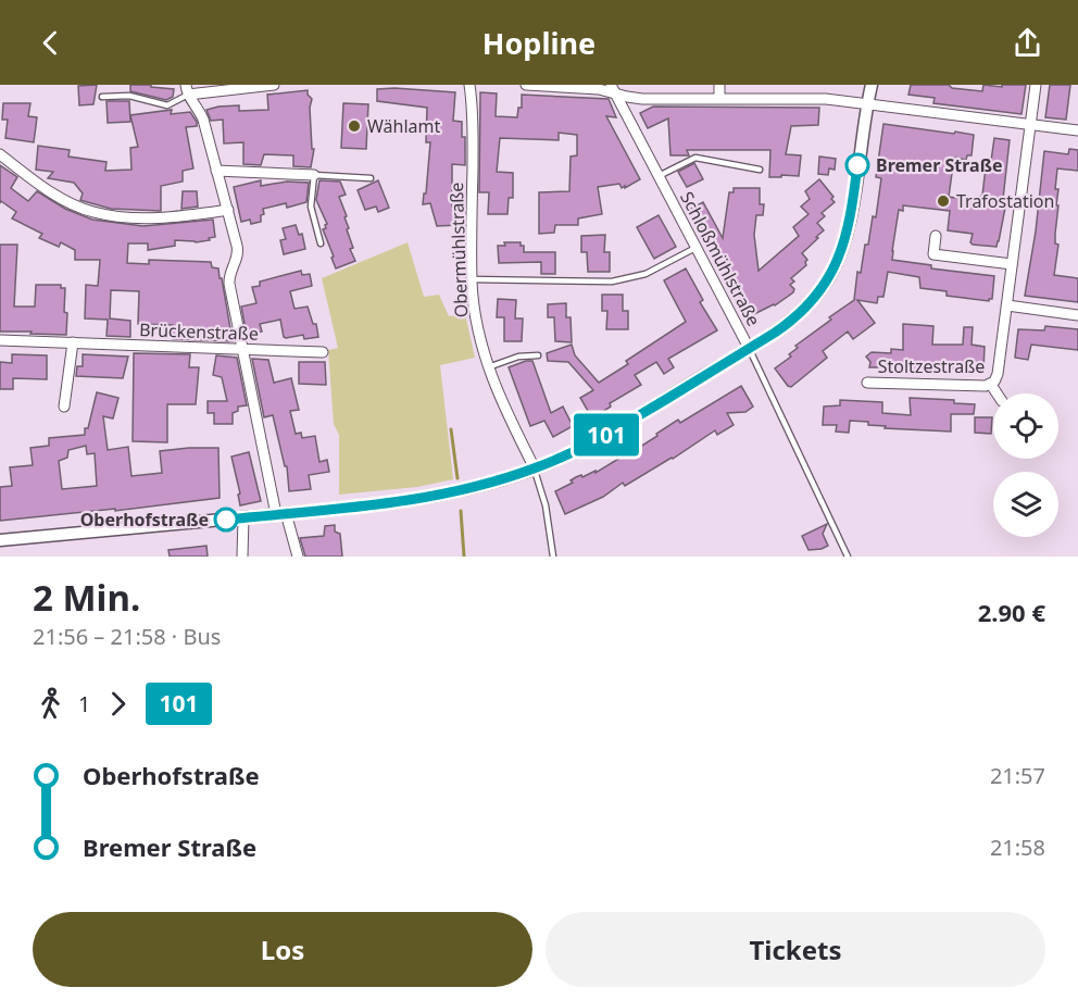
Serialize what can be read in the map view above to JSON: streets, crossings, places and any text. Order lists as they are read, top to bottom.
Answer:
{
  "streets": {
    "street": [
      "Obermühlstraße",
      "Schloßmühlstraße",
      "Brückenstraße",
      "Stoltzestraße"
    ]
  },
  "places": [
    "Wählamt",
    "Bremer Straße",
    "Trafostation",
    "Oberhofstraße"
  ],
  "lines": ["bus line 101"],
  "page": {
    "header": "Hopline",
    "on_map": "101",
    "heading": ["2 Min.", "21:56 – 21:58 · Bus", "2.90 €"],
    "legs": ["1", "101"],
    "list": [
      {
        "name": "Oberhofstraße",
        "value": "21:57"
      },
      {
        "name": "Bremer Straße",
        "value": "21:58"
      }
    ],
    "buttons": ["Los", "Tickets"]
  }
}
